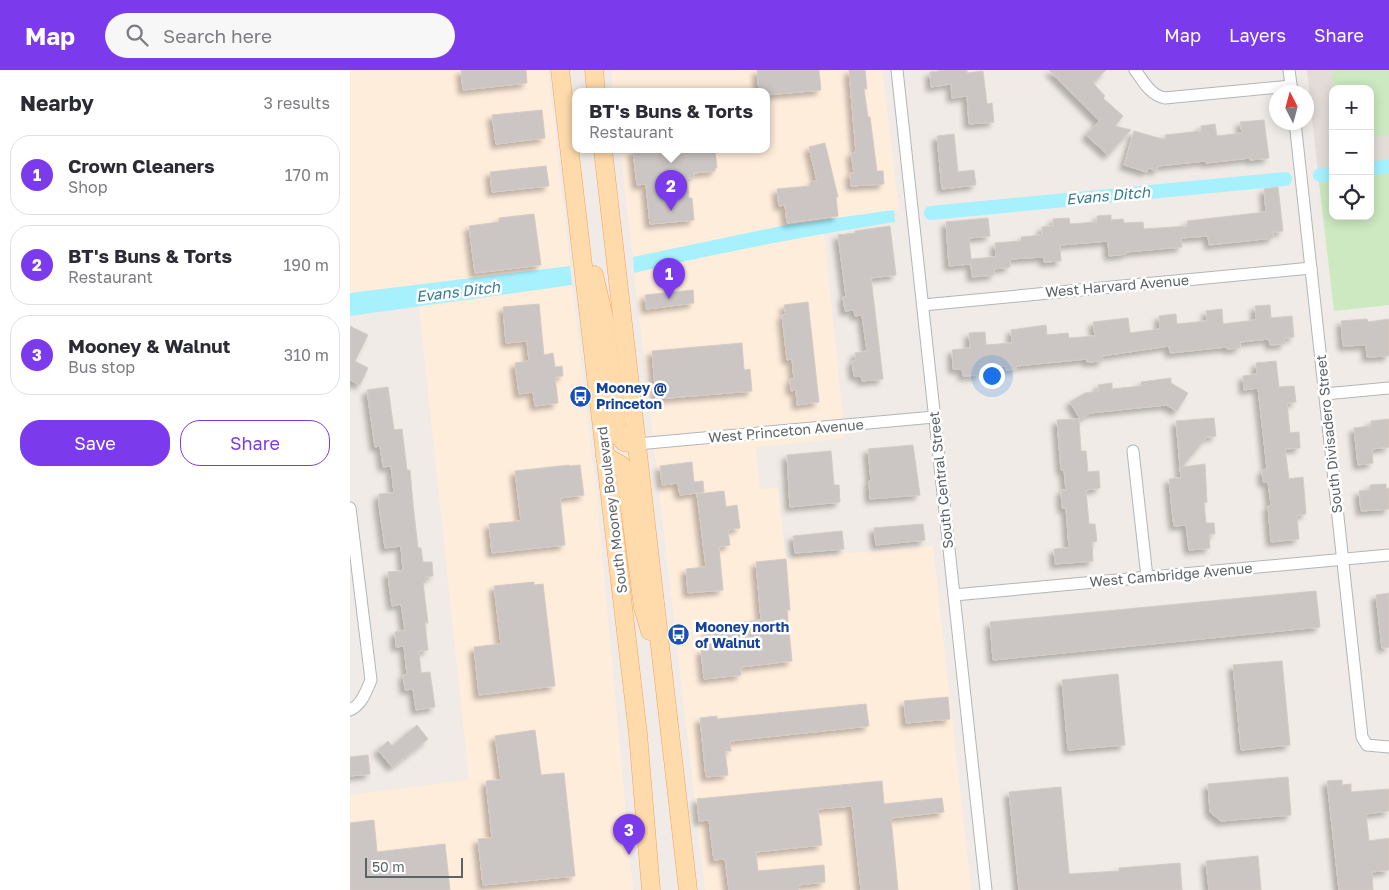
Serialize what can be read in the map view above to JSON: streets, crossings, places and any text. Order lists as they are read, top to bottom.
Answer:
{
  "streets": {
    "main road": ["South Mooney Boulevard"],
    "street": [
      "West Harvard Avenue",
      "West Princeton Avenue",
      "South Divisadero Street",
      "South Central Street",
      "West Cambridge Avenue"
    ]
  },
  "crossings": [
    ["West Harvard Avenue", "South Divisadero Street"],
    ["West Harvard Avenue", "South Central Street"],
    ["West Princeton Avenue", "South Central Street"],
    ["South Divisadero Street", "West Cambridge Avenue"],
    ["South Central Street", "West Cambridge Avenue"]
  ],
  "water": ["Evans Ditch"],
  "places": {
    "bus stop": ["Mooney @ Princeton", "Mooney north of Walnut"]
  },
  "scale_bar": "50 m",
  "north": "top",
  "page": {
    "header": "Map",
    "search": "Search here",
    "nav": ["Map", "Layers", "Share"],
    "heading": ["Nearby", "3 results"],
    "map_buttons": ["+", "−"],
    "popup": ["BT's Buns & Torts", "Restaurant"],
    "list": [
      {
        "mark": "1",
        "name": "Crown Cleaners",
        "note": "Shop",
        "value": "170 m"
      },
      {
        "mark": "2",
        "name": "BT's Buns & Torts",
        "note": "Restaurant",
        "value": "190 m"
      },
      {
        "mark": "3",
        "name": "Mooney & Walnut",
        "note": "Bus stop",
        "value": "310 m"
      }
    ],
    "pins": ["2", "1", "3"],
    "buttons": ["Save", "Share"],
    "scale": "50 m"
  }
}
